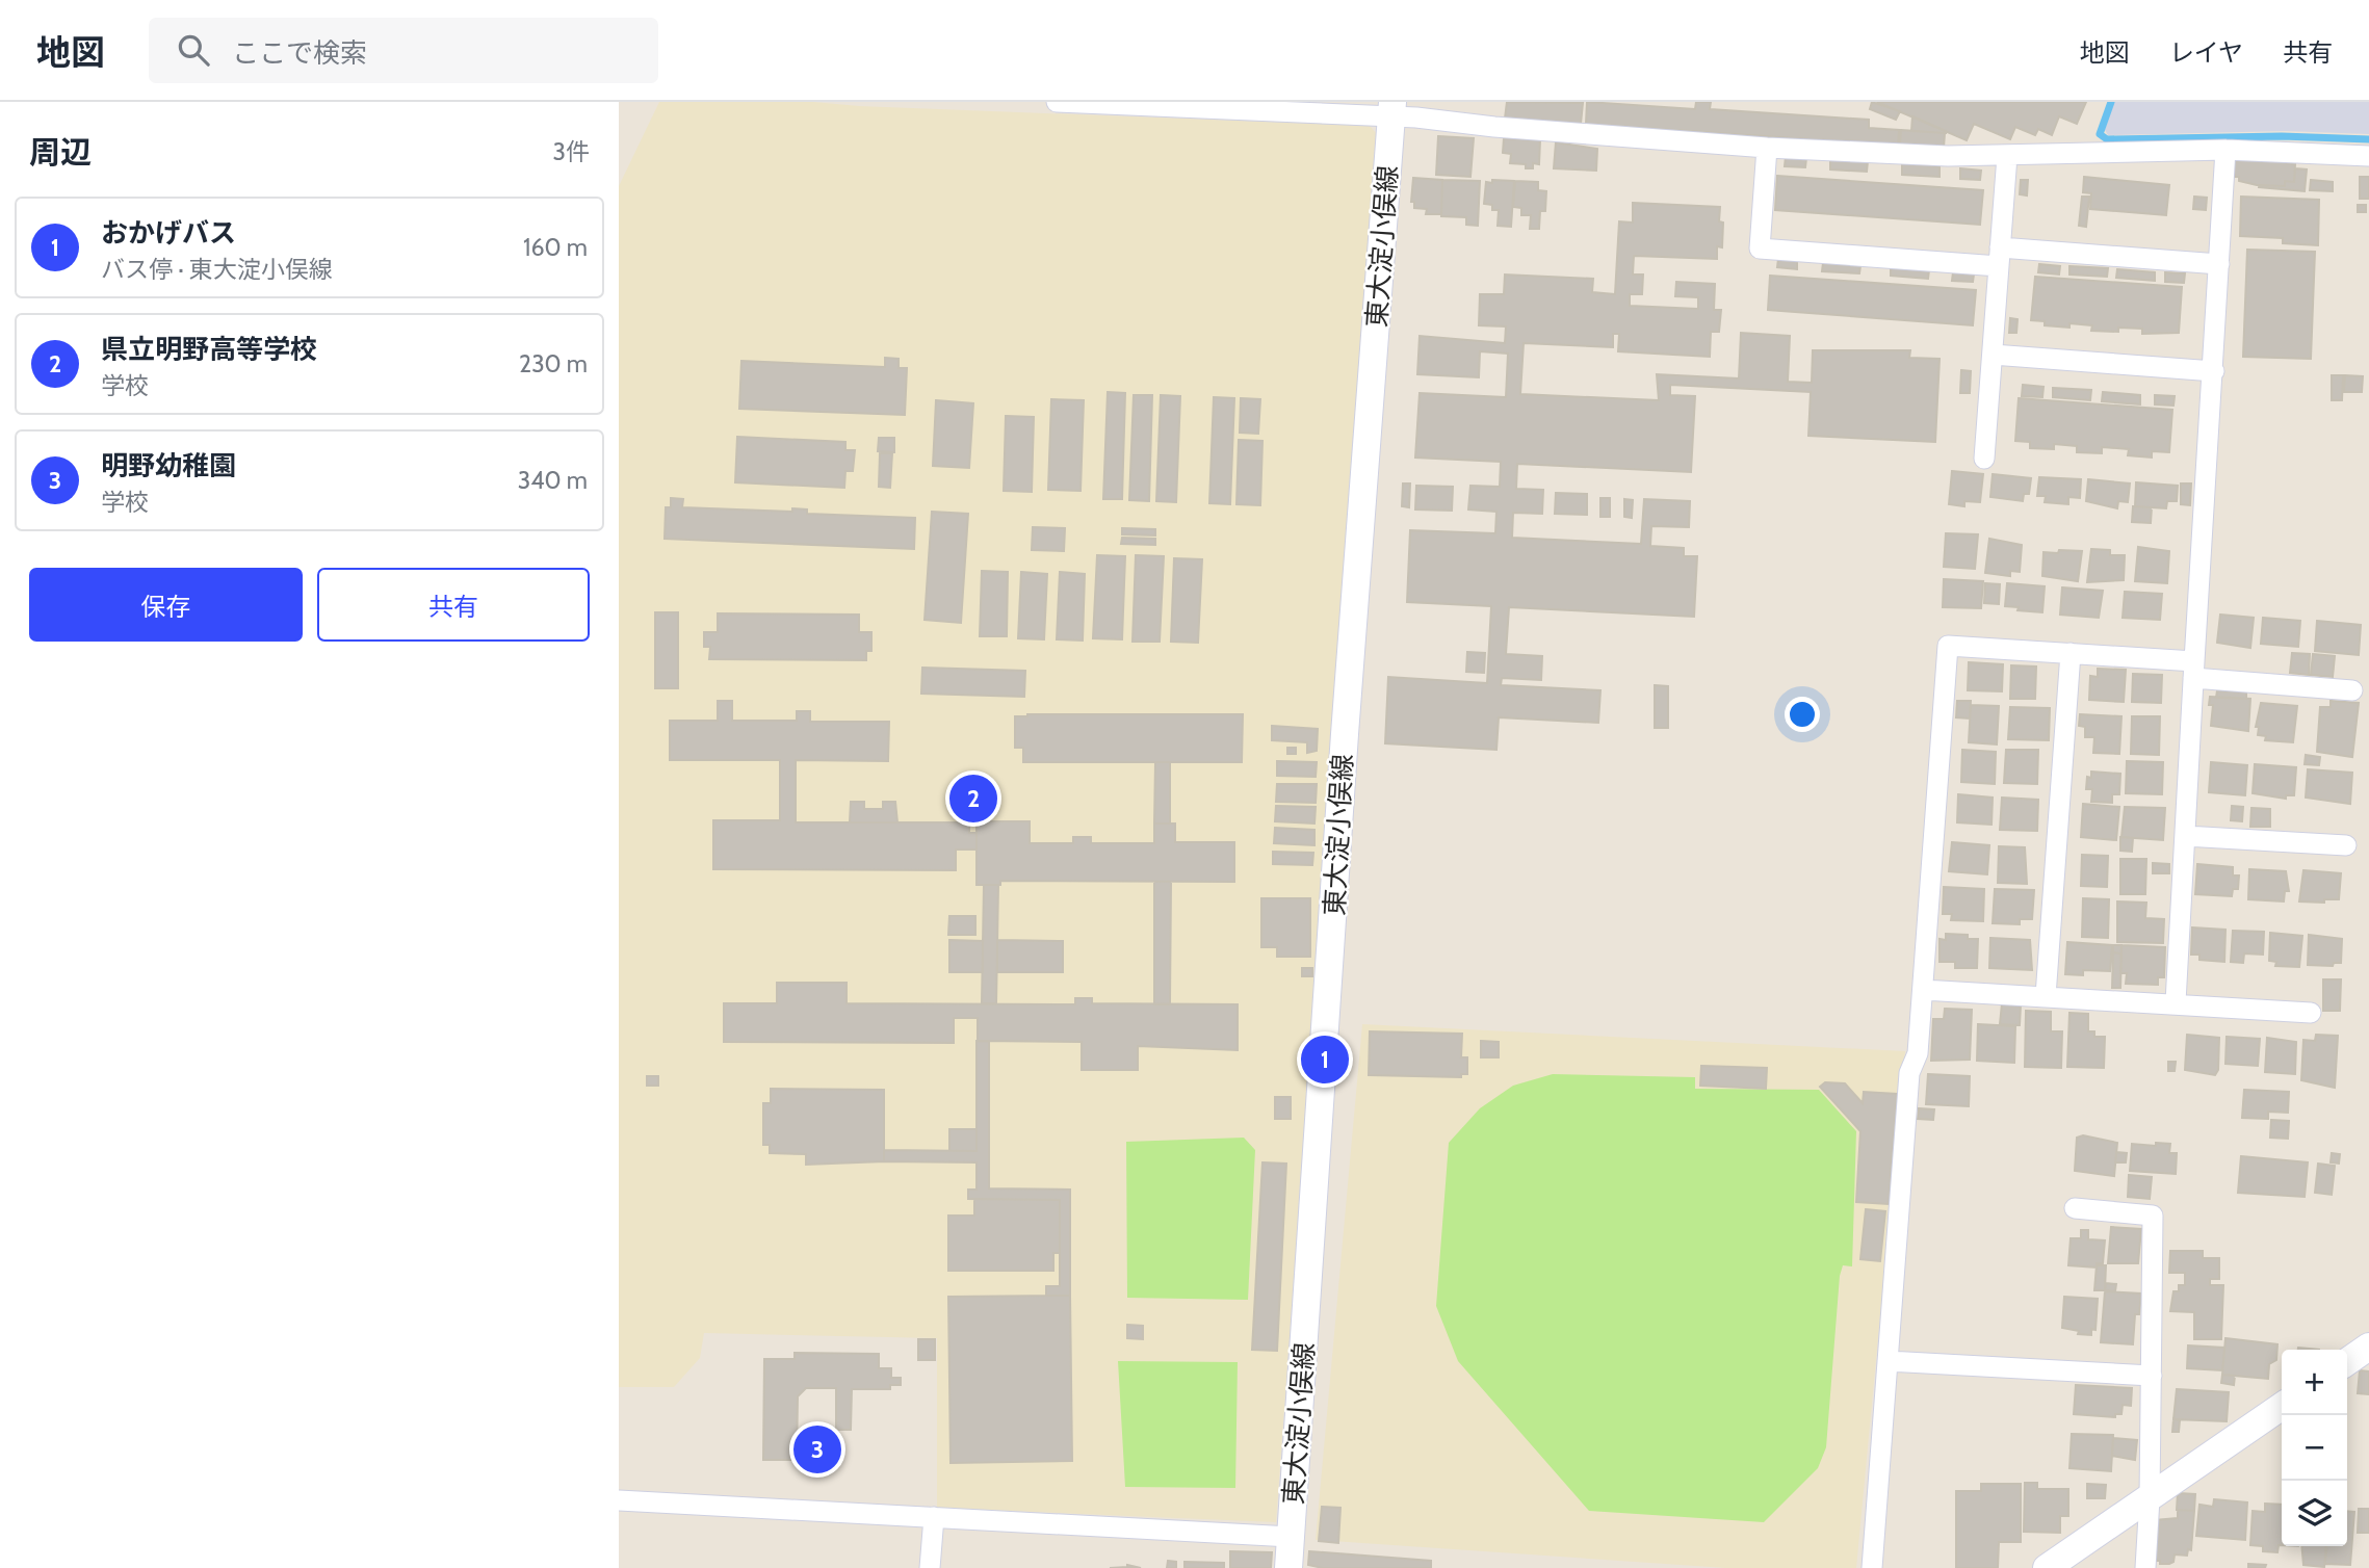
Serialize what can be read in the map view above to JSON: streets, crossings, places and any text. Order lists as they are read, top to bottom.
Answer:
{
  "streets": {
    "main road": ["東大淀小俣線"]
  },
  "page": {
    "header": "地図",
    "search": "ここで検索",
    "nav": ["地図", "レイヤ", "共有"],
    "heading": ["周辺", "3件"],
    "list": [
      {
        "mark": "1",
        "name": "おかげバス",
        "note": "バス停 · 東大淀小俣線",
        "value": "160 m"
      },
      {
        "mark": "2",
        "name": "県立明野高等学校",
        "note": "学校",
        "value": "230 m"
      },
      {
        "mark": "3",
        "name": "明野幼稚園",
        "note": "学校",
        "value": "340 m"
      }
    ],
    "buttons": ["保存", "共有"],
    "pins": ["2", "1", "3"],
    "map_buttons": ["+", "−"]
  }
}
